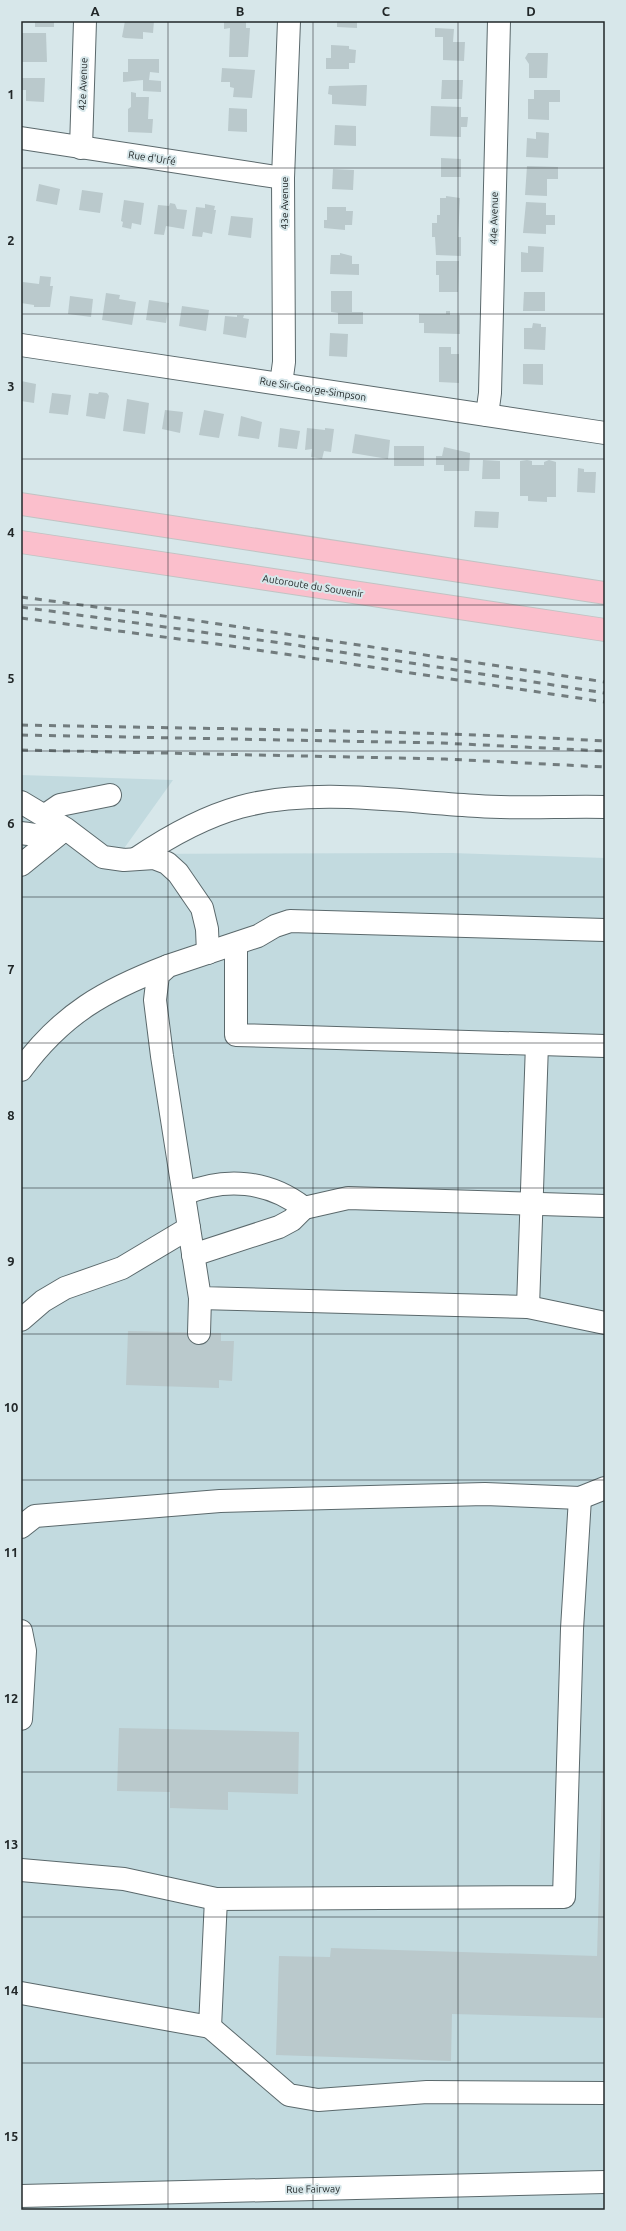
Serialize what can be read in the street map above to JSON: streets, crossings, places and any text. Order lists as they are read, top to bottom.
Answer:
{
  "streets": {
    "highway": ["Autoroute du Souvenir"],
    "street": [
      "42e Avenue",
      "Rue d'Urfé",
      "43e Avenue",
      "44e Avenue",
      "Rue Sir-George-Simpson",
      "Rue Fairway"
    ]
  },
  "crossings": [
    ["42e Avenue", "Rue d'Urfé"],
    ["Rue d'Urfé", "43e Avenue"],
    ["43e Avenue", "Rue Sir-George-Simpson"],
    ["44e Avenue", "Rue Sir-George-Simpson"]
  ],
  "grid": {
    "columns": [
      "A",
      "B",
      "C",
      "D"
    ],
    "rows": [
      "1",
      "2",
      "3",
      "4",
      "5",
      "6",
      "7",
      "8",
      "9",
      "10",
      "11",
      "12",
      "13",
      "14",
      "15"
    ]
  }
}
